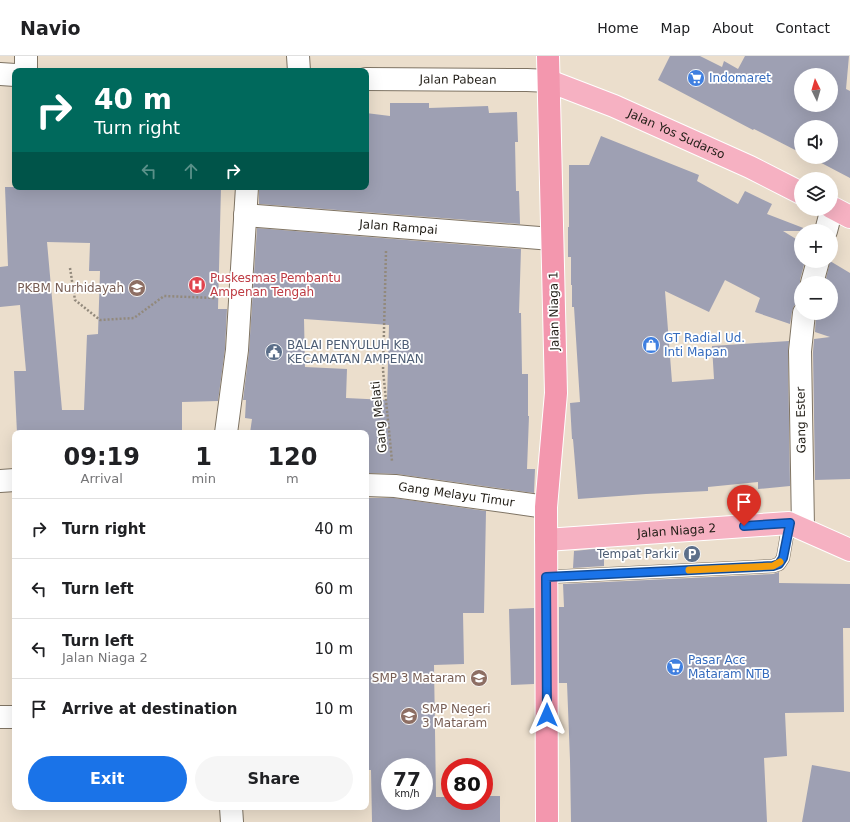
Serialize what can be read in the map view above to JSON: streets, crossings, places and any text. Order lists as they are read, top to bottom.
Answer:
{
  "streets": {
    "highway": ["Jalan Niaga 1"],
    "main road": ["Jalan Yos Sudarso", "Jalan Niaga 2"],
    "street": [
      "Jalan Pabean",
      "Jalan Rampai",
      "Gang Ester",
      "Gang Melayu Timur"
    ],
    "path": ["Gang Melati"]
  },
  "crossings": [
    ["Jalan Pabean", "Jalan Yos Sudarso"],
    ["Jalan Pabean", "Jalan Niaga 1"],
    ["Jalan Yos Sudarso", "Jalan Niaga 1"],
    ["Jalan Rampai", "Jalan Niaga 1"],
    ["Jalan Rampai", "Gang Melati"],
    ["Jalan Niaga 1", "Gang Melayu Timur"],
    ["Jalan Niaga 1", "Jalan Niaga 2"],
    ["Gang Melati", "Gang Melayu Timur"],
    ["Gang Ester", "Jalan Niaga 2"]
  ],
  "places": {
    "supermarket": ["Indomaret", "Pasar Acc Mataram NTB"],
    "hospital": ["Puskesmas Pembantu Ampenan Tengah"],
    "school or university": ["PKBM Nurhidayah", "SMP 3 Mataram", "SMP Negeri 3 Mataram"],
    "shop": ["GT Radial Ud. Inti Mapan"],
    "public building": ["BALAI PENYULUH KB KECAMATAN AMPENAN"],
    "parking": ["Tempat Parkir"]
  },
  "north": "top",
  "page": {
    "header": "Navio",
    "nav": [
      "Home",
      "Map",
      "About",
      "Contact"
    ],
    "map_buttons": ["+", "−"],
    "turn": ["40 m", "Turn right"],
    "eta": [
      "09:19",
      "Arrival",
      "1",
      "min",
      "120",
      "m"
    ],
    "list": [
      {
        "name": "Turn right",
        "value": "40 m"
      },
      {
        "name": "Turn left",
        "value": "60 m"
      },
      {
        "name": "Turn left",
        "note": "Jalan Niaga 2",
        "value": "10 m"
      },
      {
        "name": "Arrive at destination",
        "value": "10 m"
      }
    ],
    "buttons": ["Exit", "Share"],
    "speed": "77 km/h",
    "limit": "80"
  }
}
